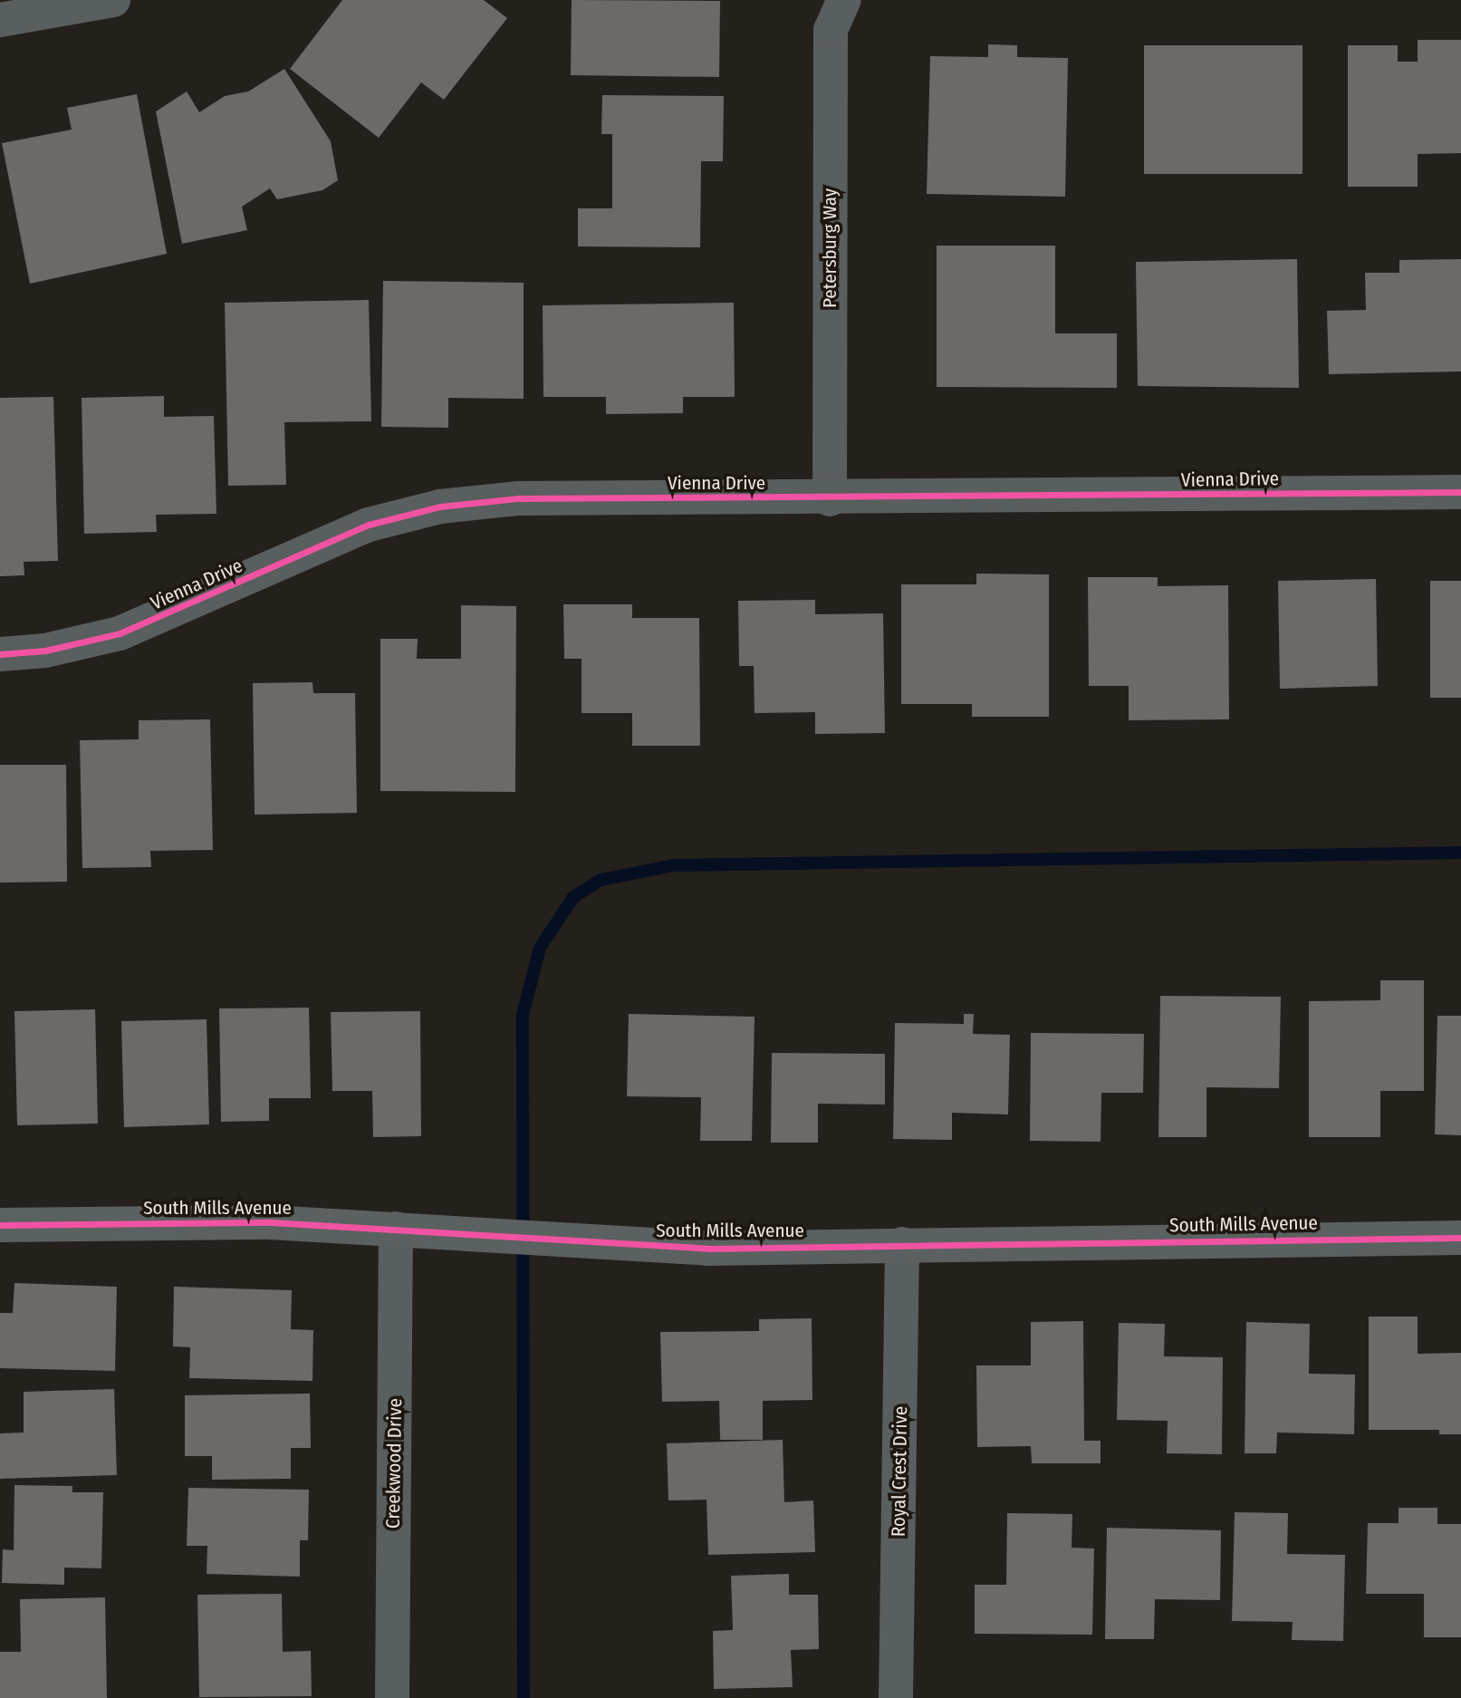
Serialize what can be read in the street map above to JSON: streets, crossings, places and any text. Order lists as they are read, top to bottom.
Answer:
{
  "streets": {
    "street": [
      "Petersburg Way",
      "Vienna Drive",
      "South Mills Avenue",
      "Creekwood Drive",
      "Royal Crest Drive"
    ]
  },
  "crossings": [
    ["Petersburg Way", "Vienna Drive"],
    ["South Mills Avenue", "Creekwood Drive"],
    ["South Mills Avenue", "Royal Crest Drive"]
  ]
}
